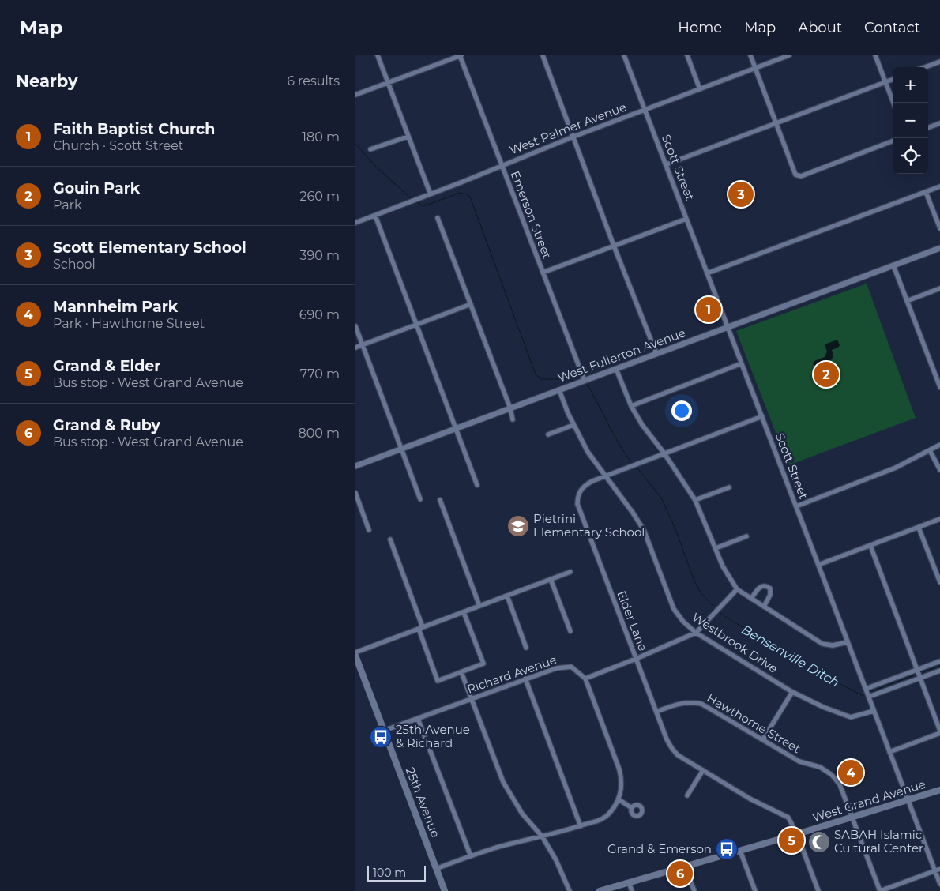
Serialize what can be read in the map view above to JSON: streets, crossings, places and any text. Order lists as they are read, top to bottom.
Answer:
{
  "streets": {
    "main road": ["West Grand Avenue", "25th Avenue"],
    "street": [
      "West Palmer Avenue",
      "Scott Street",
      "Emerson Street",
      "West Fullerton Avenue",
      "Elder Lane",
      "Westbrook Drive",
      "Richard Avenue",
      "Hawthorne Street"
    ]
  },
  "crossings": [
    ["West Palmer Avenue", "Scott Street"],
    ["West Palmer Avenue", "Emerson Street"],
    ["Scott Street", "West Fullerton Avenue"],
    ["Scott Street", "Elder Lane"],
    ["Scott Street", "Westbrook Drive"],
    ["Scott Street", "West Grand Avenue"],
    ["Emerson Street", "West Fullerton Avenue"],
    ["West Fullerton Avenue", "Westbrook Drive"],
    ["Elder Lane", "Westbrook Drive"],
    ["Elder Lane", "Hawthorne Street"],
    ["Elder Lane", "West Grand Avenue"],
    ["Richard Avenue", "25th Avenue"],
    ["Hawthorne Street", "West Grand Avenue"]
  ],
  "water": ["Bensenville Ditch"],
  "places": {
    "school or university": ["Pietrini Elementary School"],
    "bus stop": ["25th Avenue & Richard", "Grand & Emerson"],
    "mosque": ["SABAH Islamic Cultural Center"]
  },
  "scale_bar": "100 m",
  "page": {
    "header": "Map",
    "nav": [
      "Home",
      "Map",
      "About",
      "Contact"
    ],
    "heading": ["Nearby", "6 results"],
    "map_buttons": ["+", "−"],
    "list": [
      {
        "mark": "1",
        "name": "Faith Baptist Church",
        "note": "Church · Scott Street",
        "value": "180 m"
      },
      {
        "mark": "2",
        "name": "Gouin Park",
        "note": "Park",
        "value": "260 m"
      },
      {
        "mark": "3",
        "name": "Scott Elementary School",
        "note": "School",
        "value": "390 m"
      },
      {
        "mark": "4",
        "name": "Mannheim Park",
        "note": "Park · Hawthorne Street",
        "value": "690 m"
      },
      {
        "mark": "5",
        "name": "Grand & Elder",
        "note": "Bus stop · West Grand Avenue",
        "value": "770 m"
      },
      {
        "mark": "6",
        "name": "Grand & Ruby",
        "note": "Bus stop · West Grand Avenue",
        "value": "800 m"
      }
    ],
    "pins": [
      "3",
      "1",
      "2",
      "4",
      "5",
      "6"
    ],
    "scale": "100 m"
  }
}
